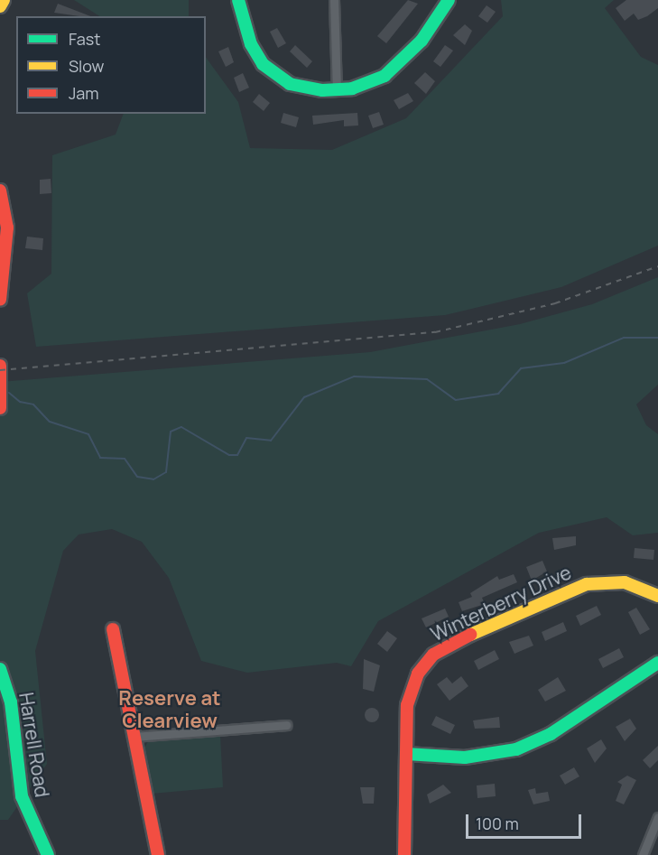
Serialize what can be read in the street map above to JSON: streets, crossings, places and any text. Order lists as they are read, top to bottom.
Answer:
{
  "streets": {
    "street": ["Winterberry Drive", "Harrell Road"]
  },
  "districts": ["Reserve at Clearview"],
  "legend": ["Fast", "Slow", "Jam"],
  "scale_bar": "100 m"
}
